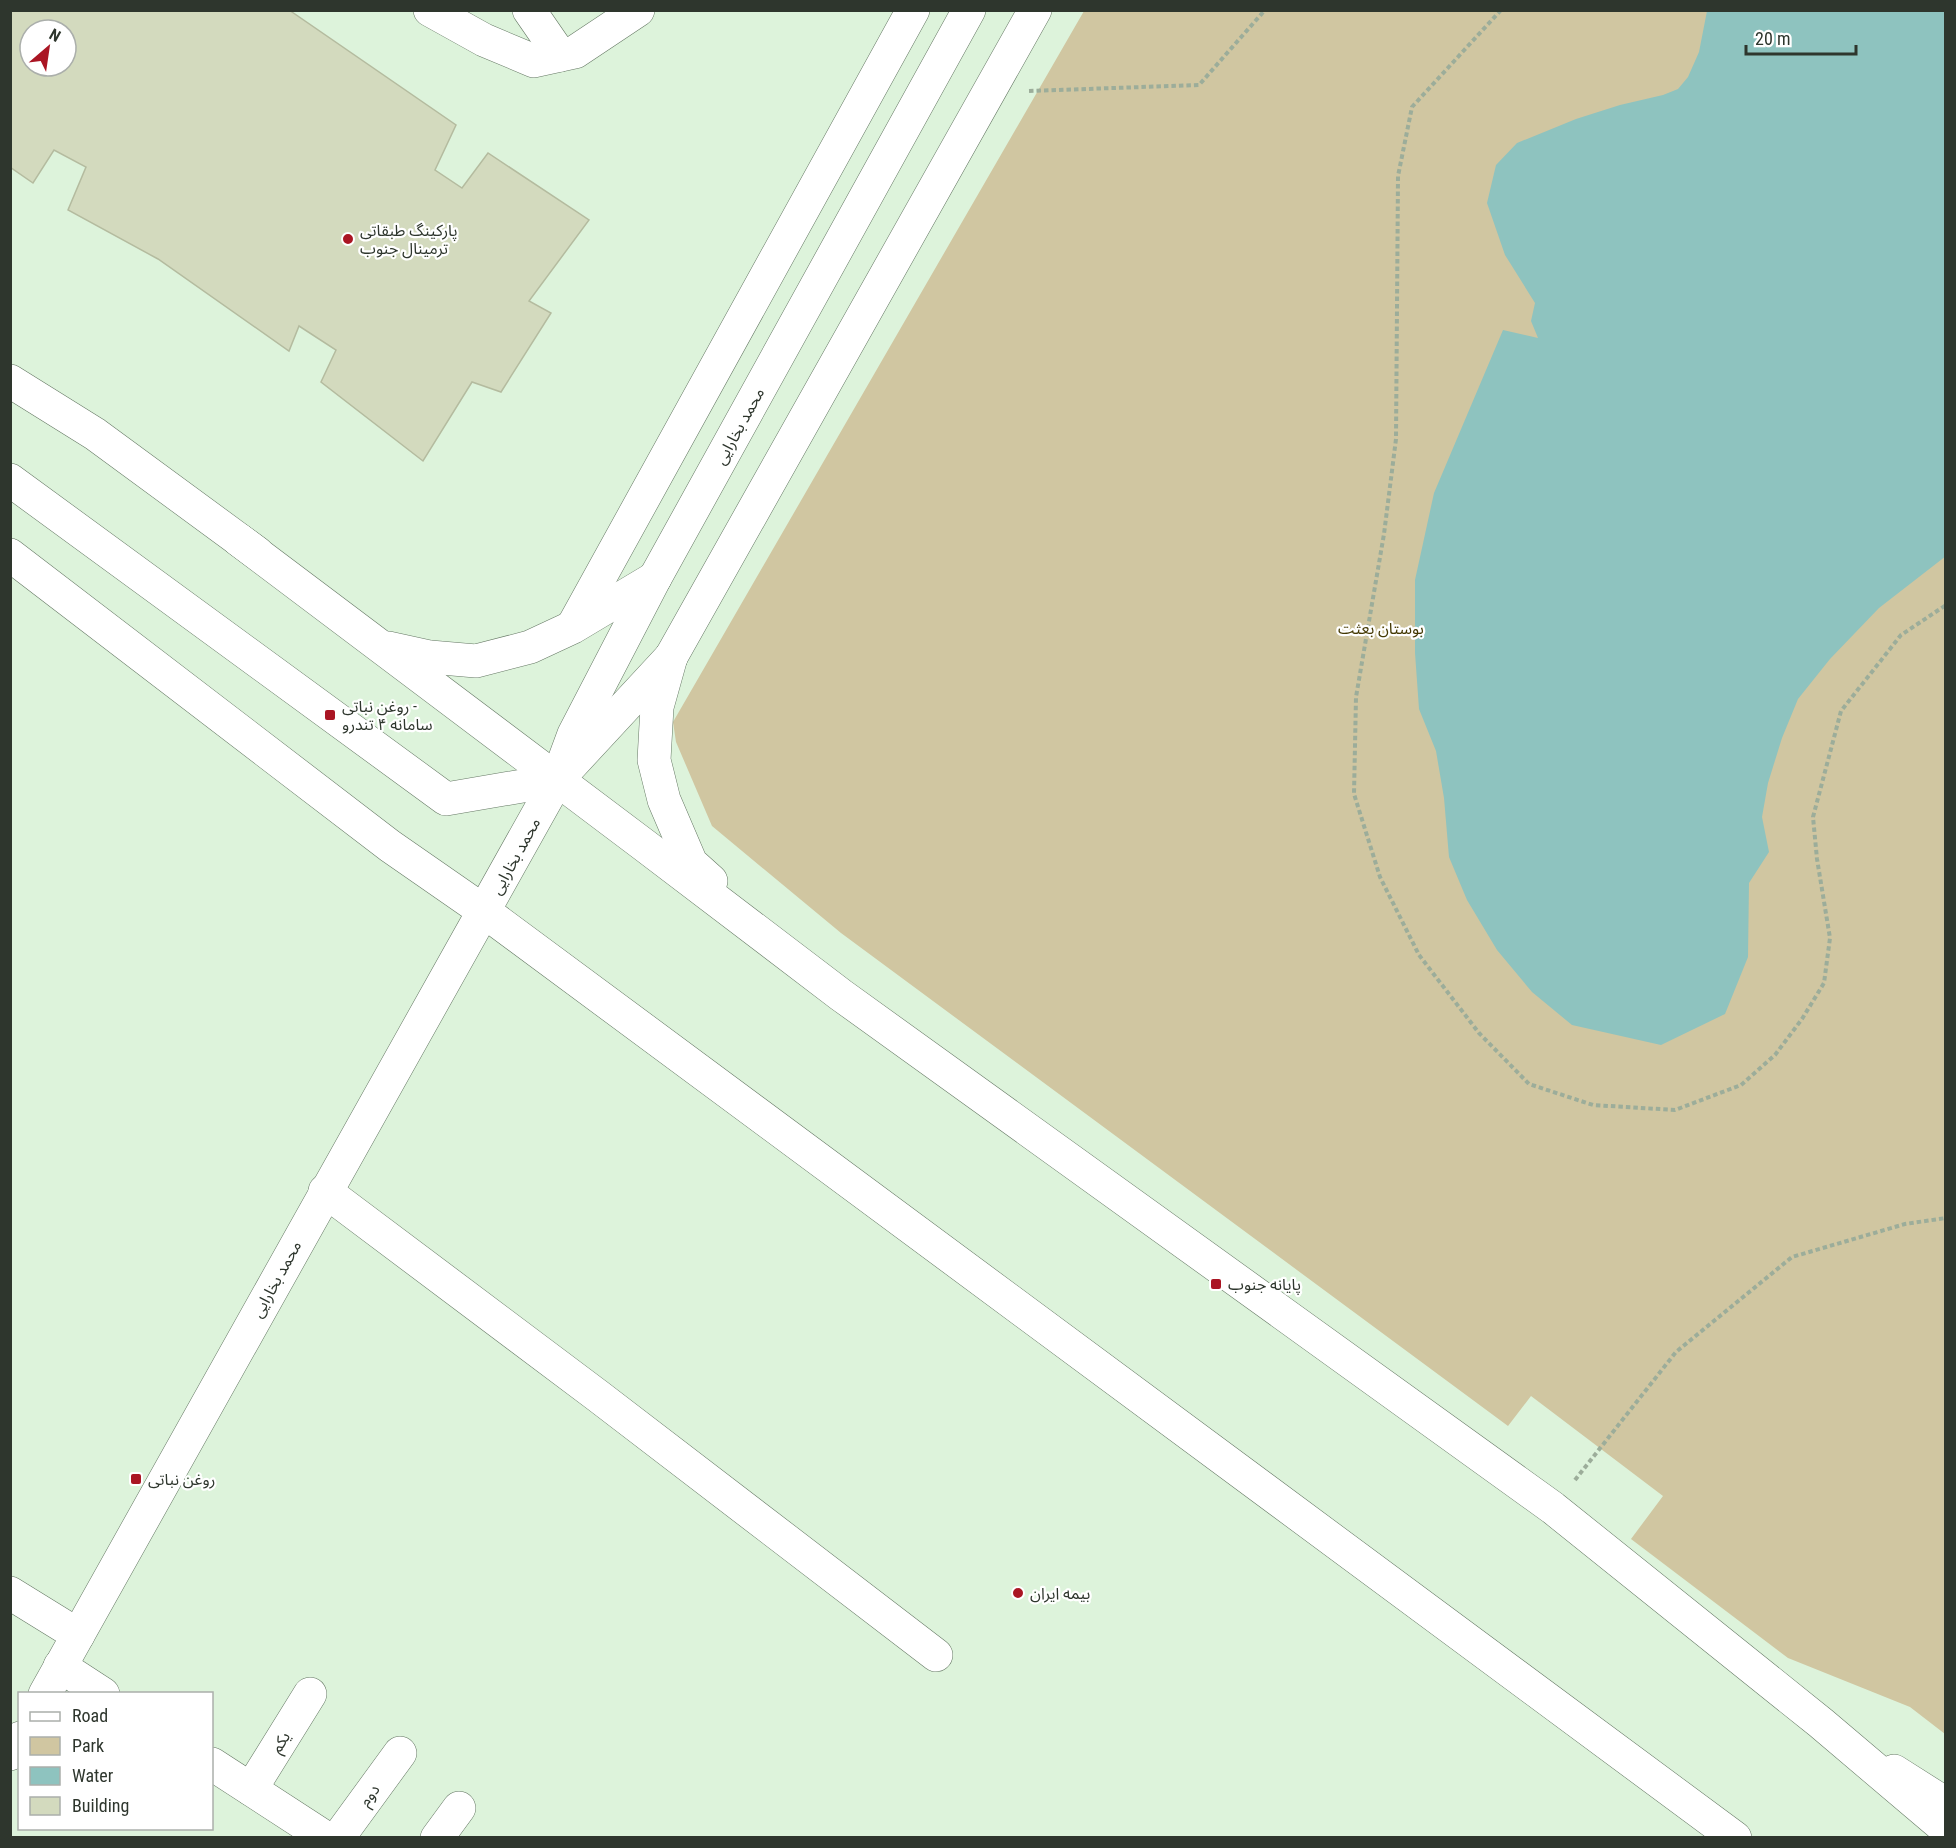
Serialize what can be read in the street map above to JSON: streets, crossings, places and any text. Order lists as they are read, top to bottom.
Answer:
{
  "streets": {
    "main road": ["محمد بخارایی", "یکم", "دوم"]
  },
  "parks": ["بوستان بعثت"],
  "places": {
    "other": ["پارکینگ طبقاتی ترمینال جنوب", "بیمه ایران"],
    "transit": ["روغن نباتی - سامانه ۴ تندرو", "پایانه جنوب", "روغن نباتی"]
  },
  "legend": [
    "Road",
    "Park",
    "Water",
    "Building"
  ],
  "scale_bar": "20 m",
  "north": "top right"
}
